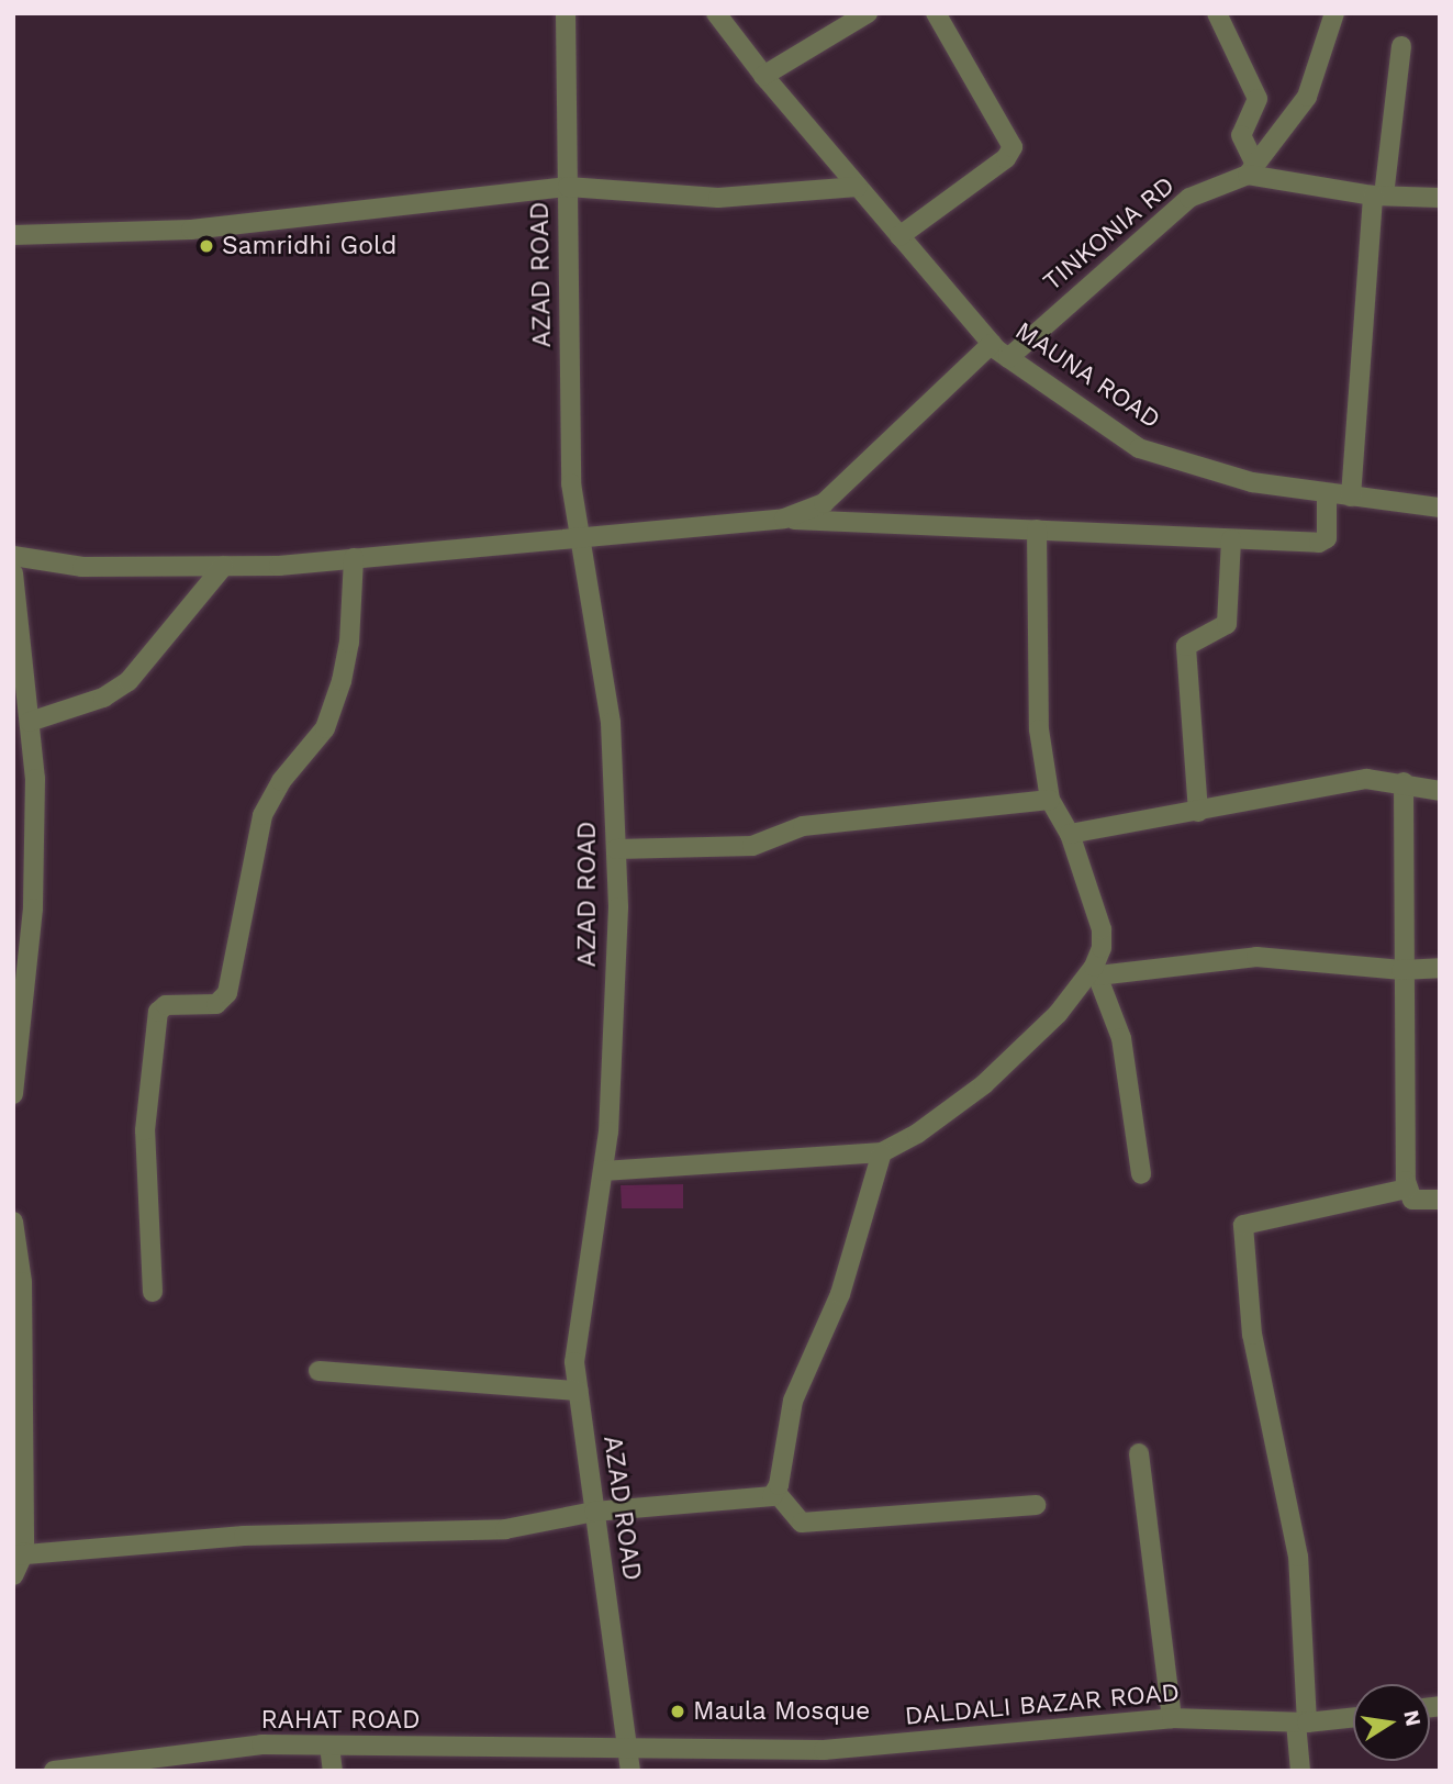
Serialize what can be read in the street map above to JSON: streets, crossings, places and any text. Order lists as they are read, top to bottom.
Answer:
{
  "streets": {
    "street": [
      "TINKONIA RD",
      "AZAD ROAD",
      "MAUNA ROAD",
      "DALDALI BAZAR ROAD",
      "RAHAT ROAD"
    ]
  },
  "crossings": [
    ["TINKONIA RD", "MAUNA ROAD"],
    ["AZAD ROAD", "DALDALI BAZAR ROAD"],
    ["AZAD ROAD", "RAHAT ROAD"],
    ["DALDALI BAZAR ROAD", "RAHAT ROAD"]
  ],
  "places": ["Samridhi Gold", "Maula Mosque"],
  "north": "right"
}
